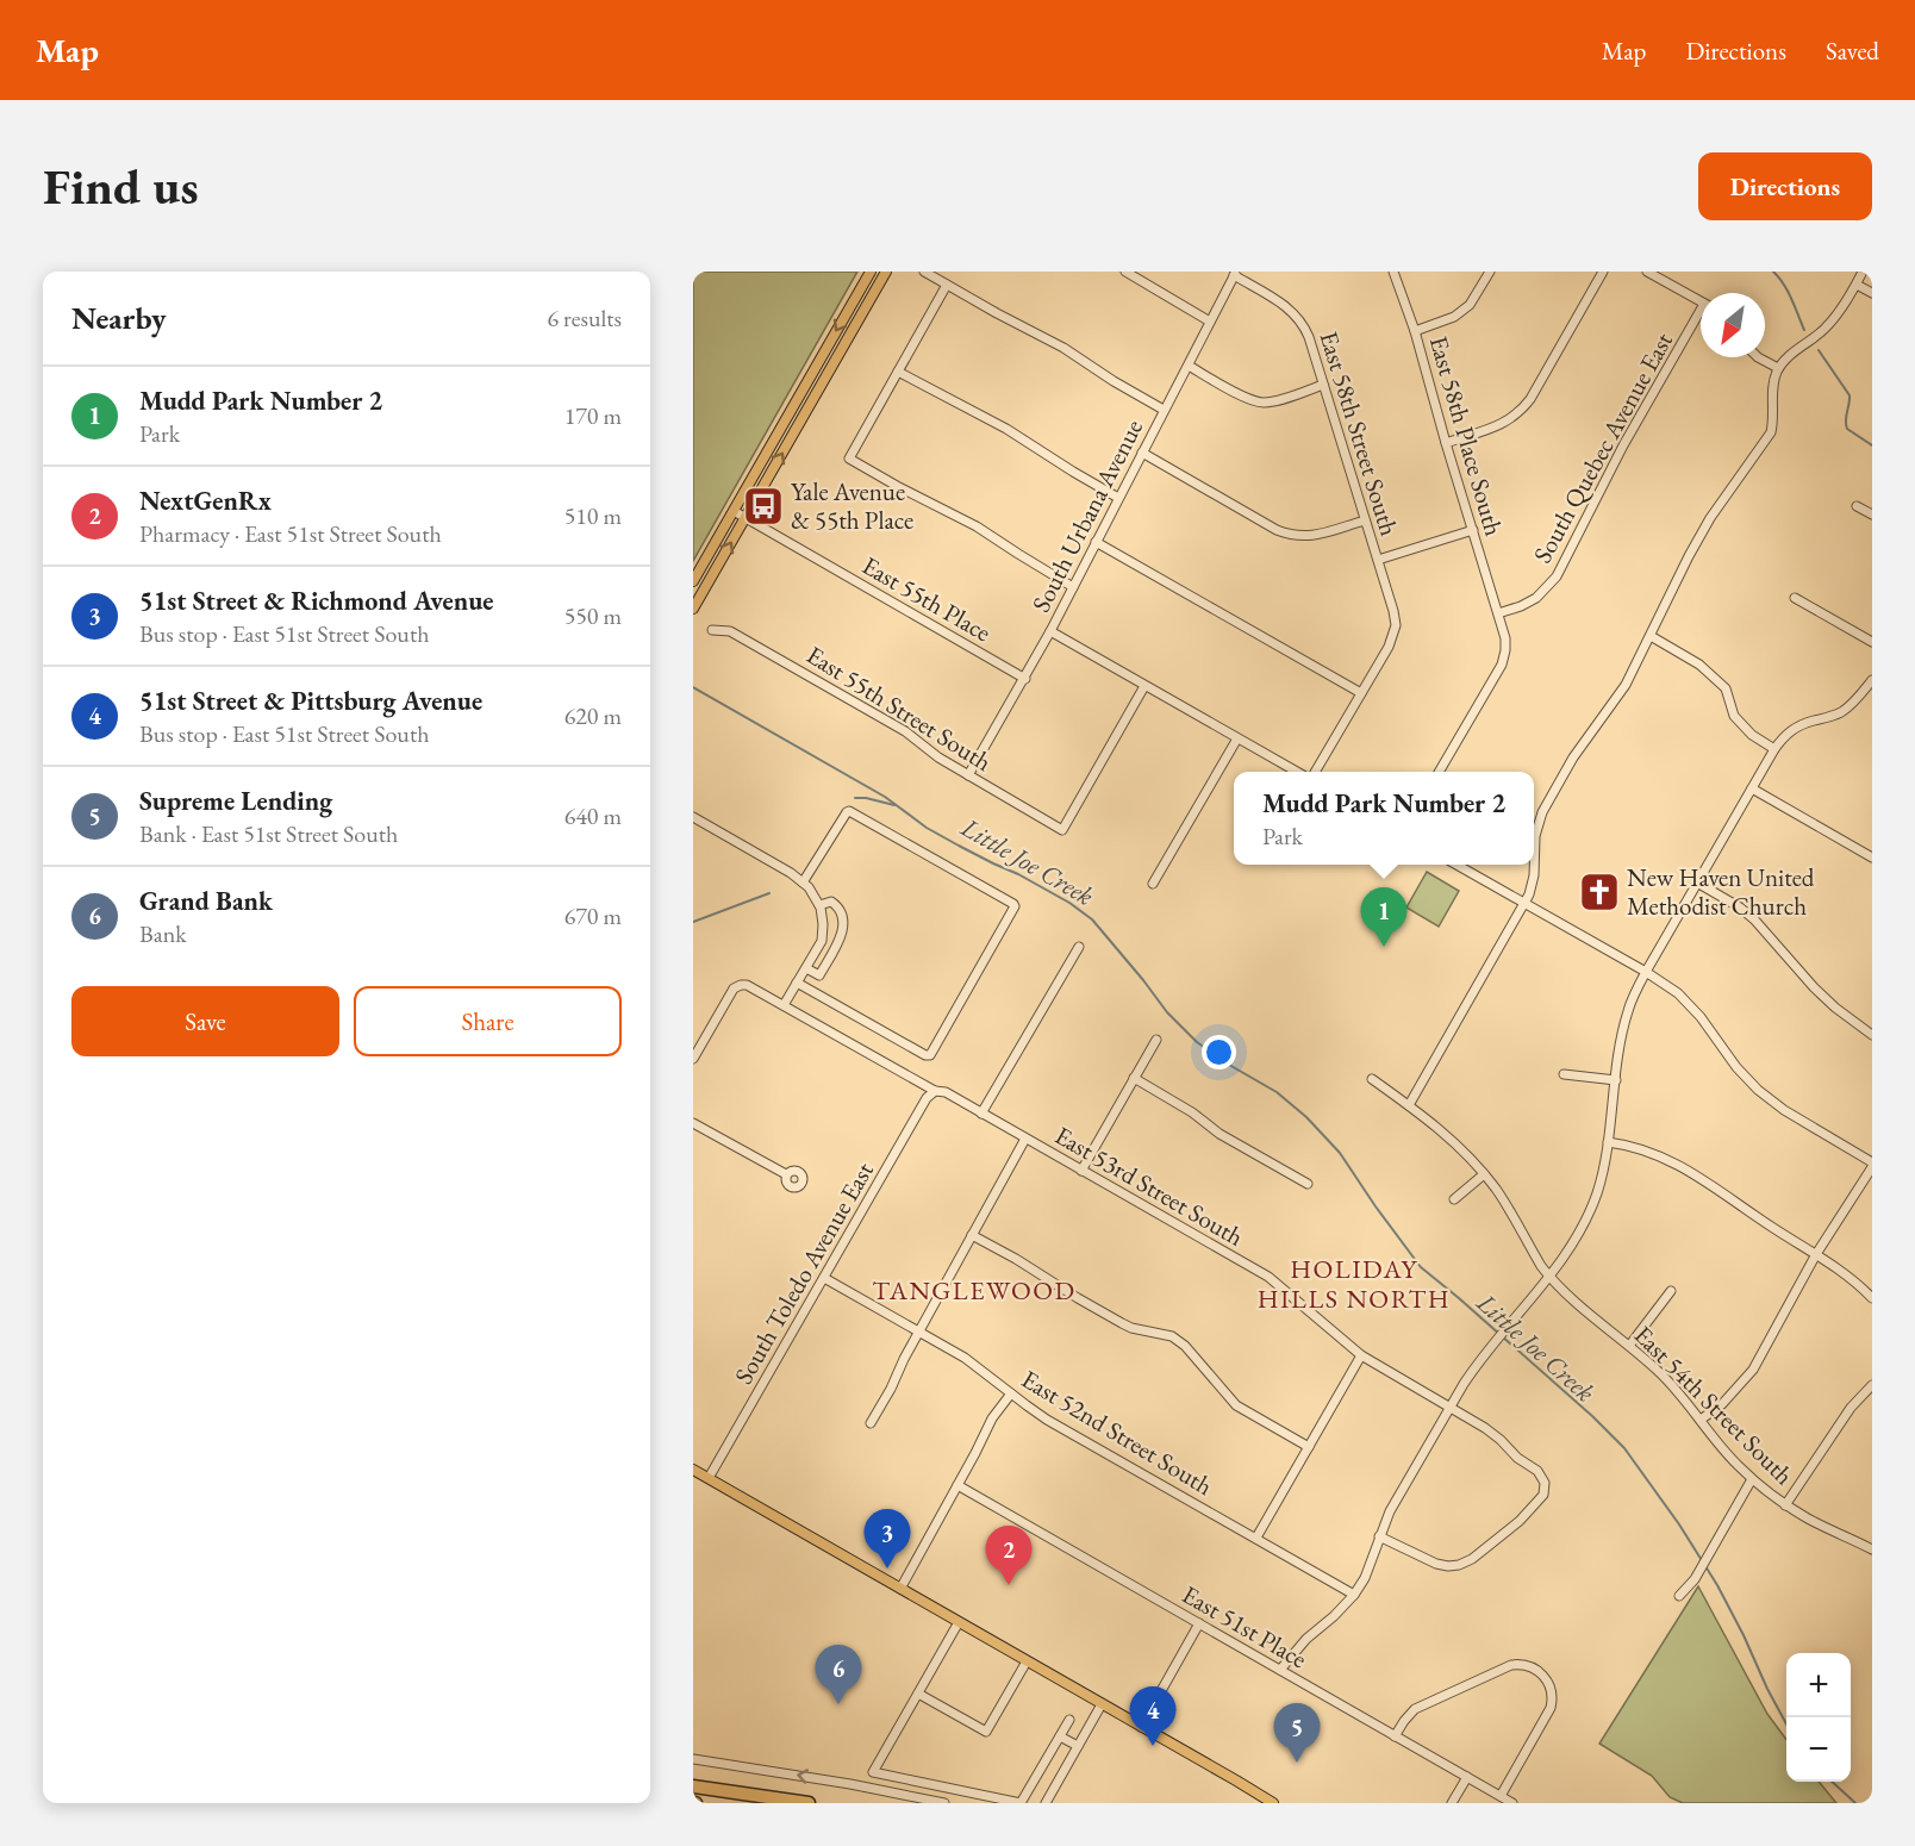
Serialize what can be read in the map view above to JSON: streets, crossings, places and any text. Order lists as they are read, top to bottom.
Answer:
{
  "streets": {
    "street": [
      "East 58th Street South",
      "East 58th Place South",
      "South Quebec Avenue East",
      "South Urbana Avenue",
      "East 55th Place",
      "East 55th Street South",
      "East 53rd Street South",
      "South Toledo Avenue East",
      "East 54th Street South",
      "East 52nd Street South",
      "East 51st Place"
    ]
  },
  "crossings": [
    ["East 58th Street South", "South Urbana Avenue"],
    ["East 58th Place South", "South Quebec Avenue East"],
    ["South Urbana Avenue", "East 55th Place"],
    ["South Urbana Avenue", "East 55th Street South"],
    ["East 53rd Street South", "South Toledo Avenue East"],
    ["South Toledo Avenue East", "East 52nd Street South"]
  ],
  "districts": ["HOLIDAY HILLS NORTH", "TANGLEWOOD"],
  "water": ["Little Joe Creek"],
  "places": {
    "bus stop": ["Yale Avenue & 55th Place"],
    "church": ["New Haven United Methodist Church"]
  },
  "north": "bottom left",
  "page": {
    "header": "Map",
    "nav": ["Map", "Directions", "Saved"],
    "buttons": [
      "Directions",
      ["Save", "Share"]
    ],
    "title": "Find us",
    "heading": ["Nearby", "6 results"],
    "list": [
      {
        "mark": "1",
        "name": "Mudd Park Number 2",
        "note": "Park",
        "value": "170 m"
      },
      {
        "mark": "2",
        "name": "NextGenRx",
        "note": "Pharmacy · East 51st Street South",
        "value": "510 m"
      },
      {
        "mark": "3",
        "name": "51st Street & Richmond Avenue",
        "note": "Bus stop · East 51st Street South",
        "value": "550 m"
      },
      {
        "mark": "4",
        "name": "51st Street & Pittsburg Avenue",
        "note": "Bus stop · East 51st Street South",
        "value": "620 m"
      },
      {
        "mark": "5",
        "name": "Supreme Lending",
        "note": "Bank · East 51st Street South",
        "value": "640 m"
      },
      {
        "mark": "6",
        "name": "Grand Bank",
        "note": "Bank",
        "value": "670 m"
      }
    ],
    "popup": ["Mudd Park Number 2", "Park"],
    "pins": [
      "1",
      "3",
      "2",
      "6",
      "4",
      "5"
    ],
    "map_buttons": ["+", "−"]
  }
}
